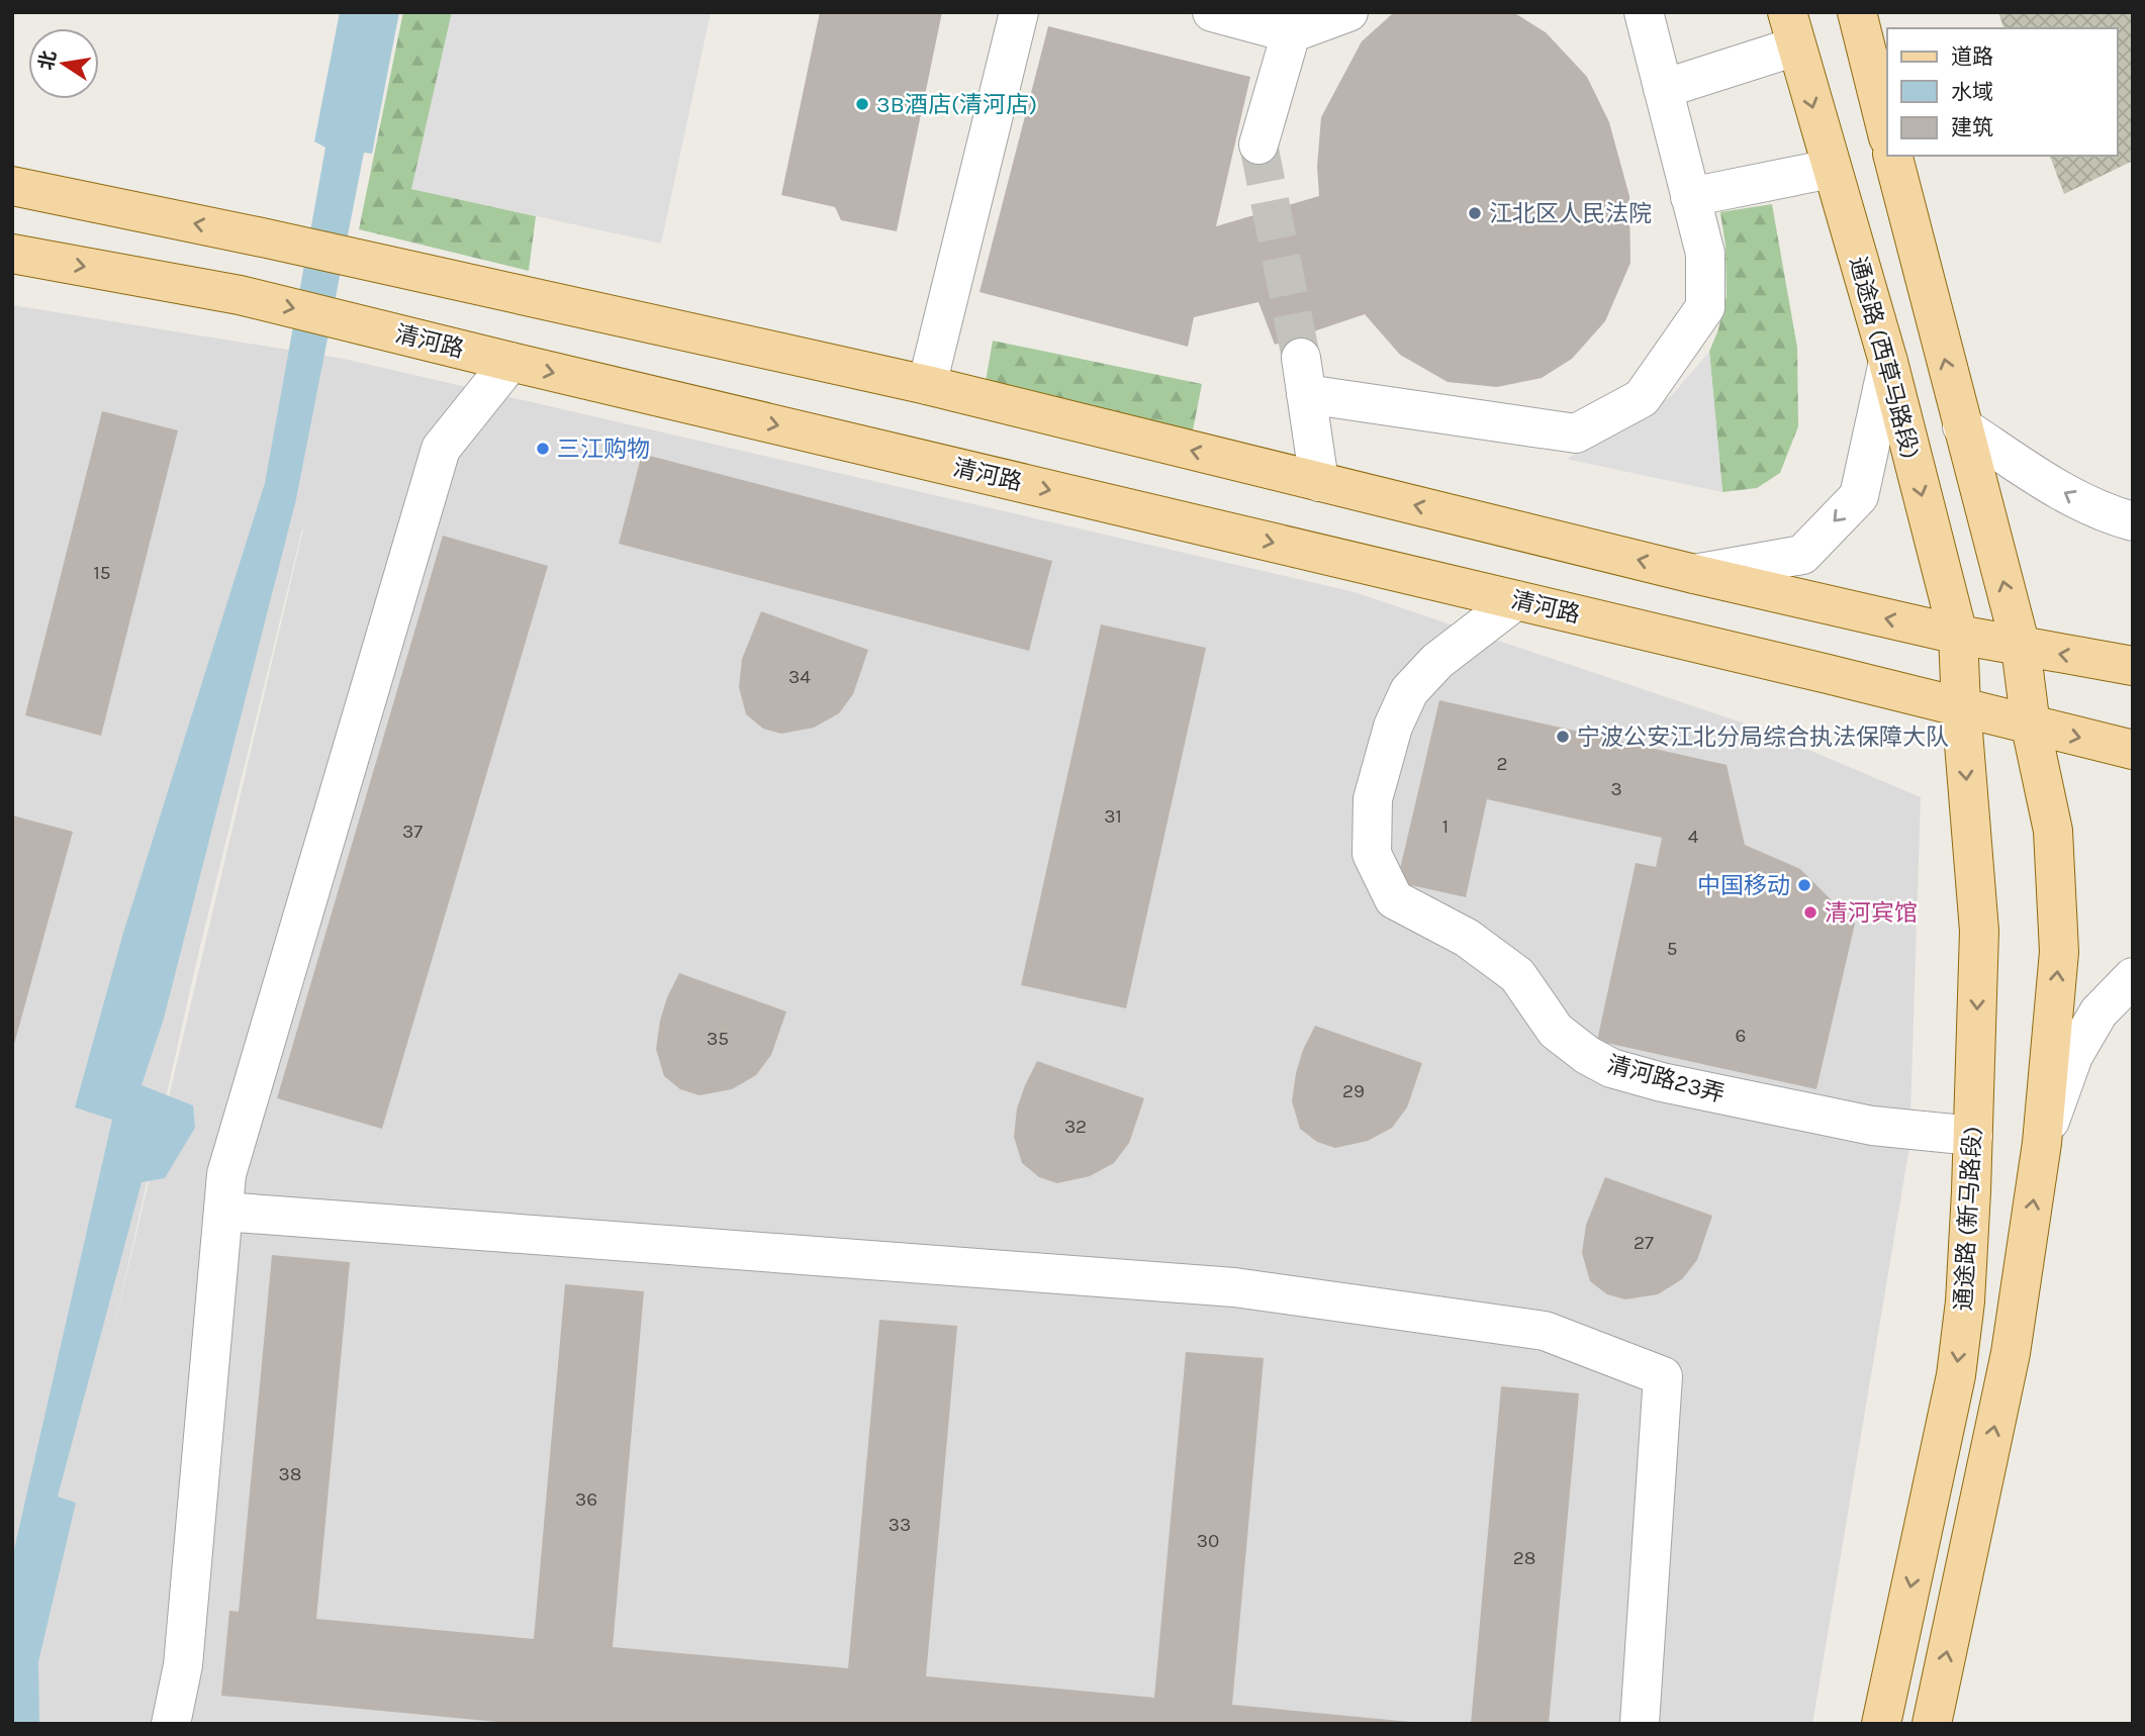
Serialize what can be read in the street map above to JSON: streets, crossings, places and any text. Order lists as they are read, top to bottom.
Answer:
{
  "streets": {
    "main road": ["清河路", "通途路 (西草马路段)", "通途路 (新马路段)"],
    "street": ["清河路23弄"]
  },
  "crossings": [
    ["清河路", "通途路 (西草马路段)"],
    ["清河路", "清河路23弄"],
    ["清河路", "通途路 (新马路段)"],
    ["通途路 (西草马路段)", "通途路 (新马路段)"],
    ["清河路23弄", "通途路 (新马路段)"]
  ],
  "places": [
    "3B酒店(清河店)",
    "江北区人民法院",
    "三江购物",
    "宁波公安江北分局综合执法保障大队",
    "中国移动",
    "清河宾馆"
  ],
  "house_numbers": [
    "15",
    "34",
    "2",
    "3",
    "31",
    "1",
    "37",
    "4",
    "5",
    "6",
    "35",
    "29",
    "32",
    "27",
    "38",
    "36",
    "33",
    "30",
    "28"
  ],
  "legend": ["道路", "水域", "建筑"],
  "north": "left"
}
